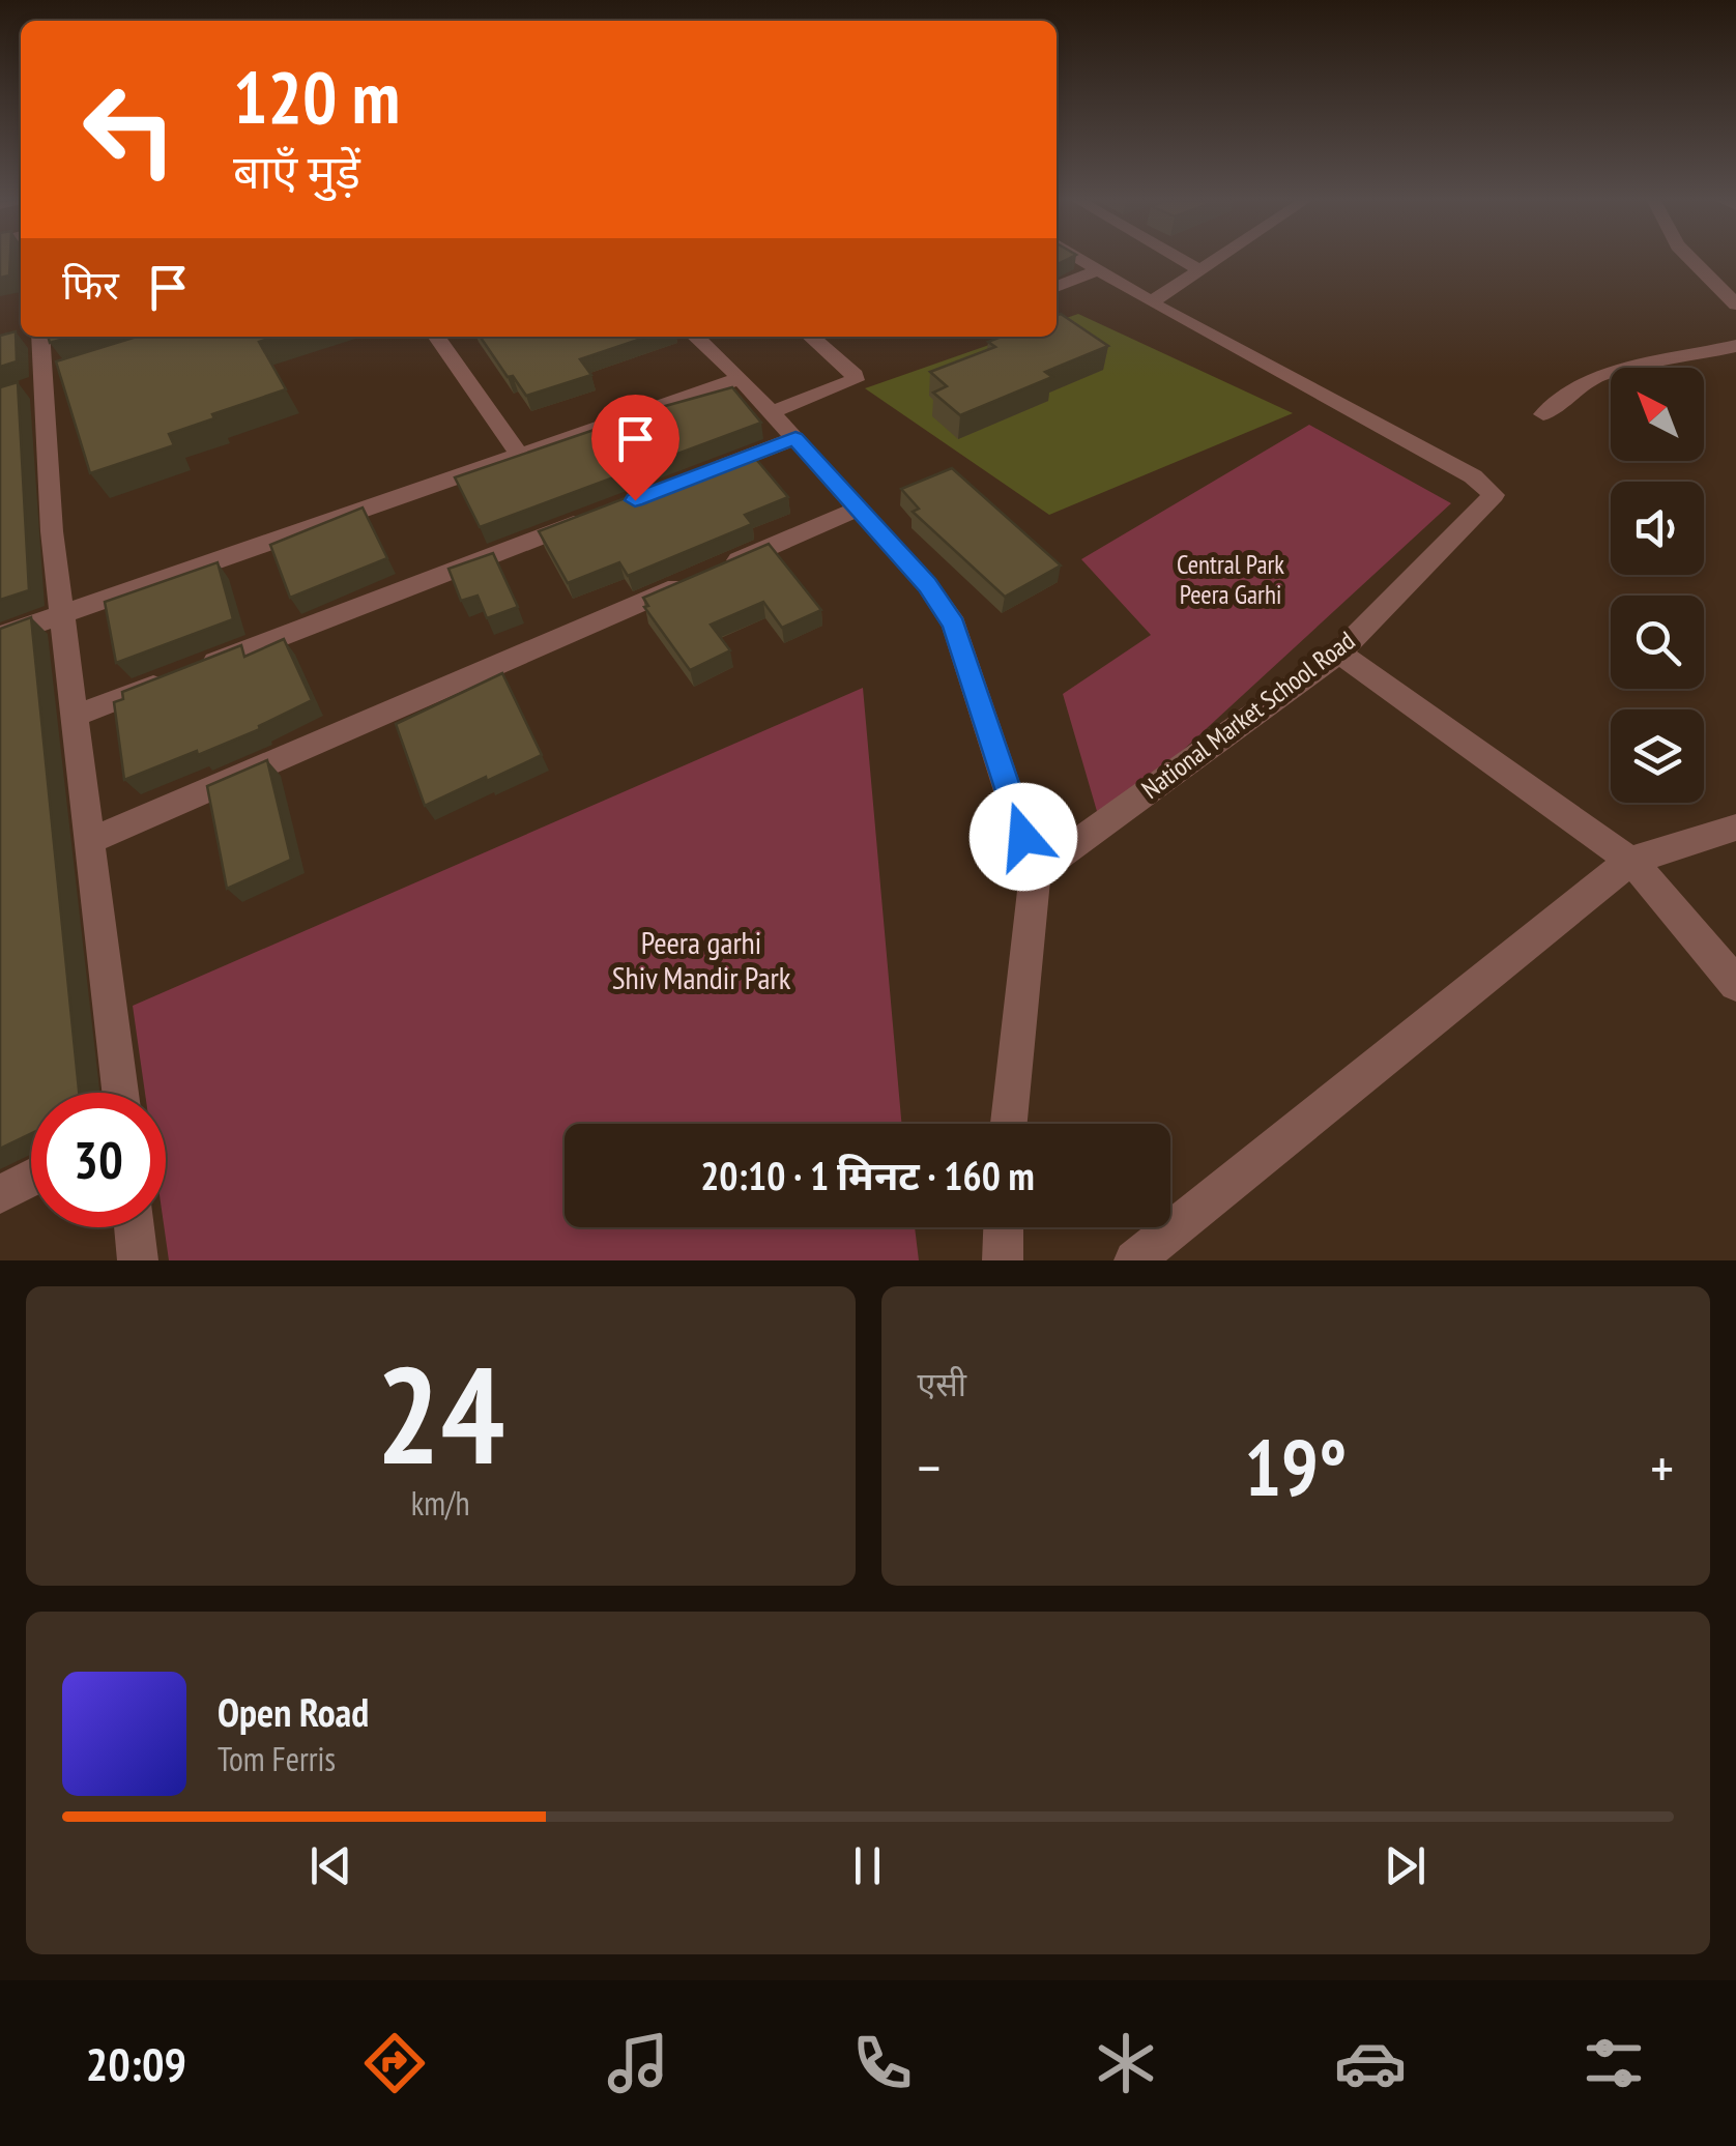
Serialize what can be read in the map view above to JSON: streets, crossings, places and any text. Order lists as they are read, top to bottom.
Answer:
{
  "streets": {
    "street": ["National Market School Road"]
  },
  "parks": ["Central Park Peera Garhi", "Peera garhi Shiv Mandir Park"],
  "north": "top left",
  "page": {
    "turn": ["120 m", "बाएँ मुड़ें"],
    "then": "फिर",
    "limit": "30",
    "trip": "20:10 · 1 मिनट · 160 m",
    "tile": [
      ["24", "km/h"],
      "एसी"
    ],
    "heat": ["−", "19°", "+"],
    "song": ["Open Road", "Tom Ferris"],
    "tabs": "20:09"
  }
}
